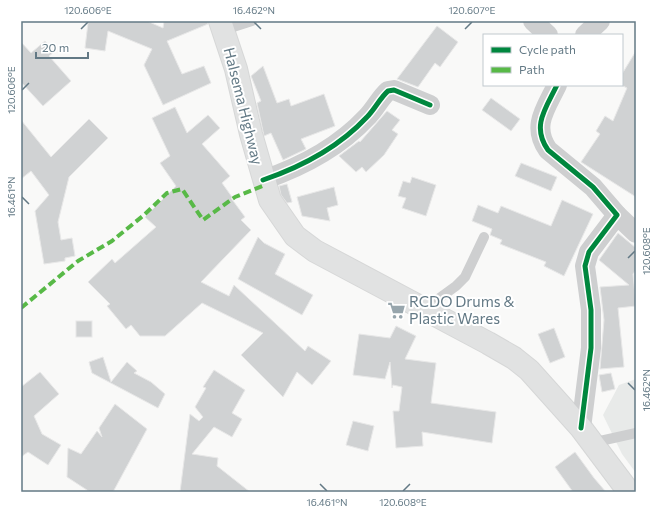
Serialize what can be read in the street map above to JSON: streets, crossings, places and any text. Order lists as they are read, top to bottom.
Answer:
{
  "streets": {
    "highway": ["Halsema Highway"]
  },
  "places": {
    "supermarket": ["RCDO Drums & Plastic Wares"]
  },
  "legend": ["Cycle path", "Path"],
  "scale_bar": "20 m",
  "coordinates": [
    "120.606°E",
    "16.462°N",
    "120.607°E",
    "16.461°N",
    "120.608°E"
  ]
}
